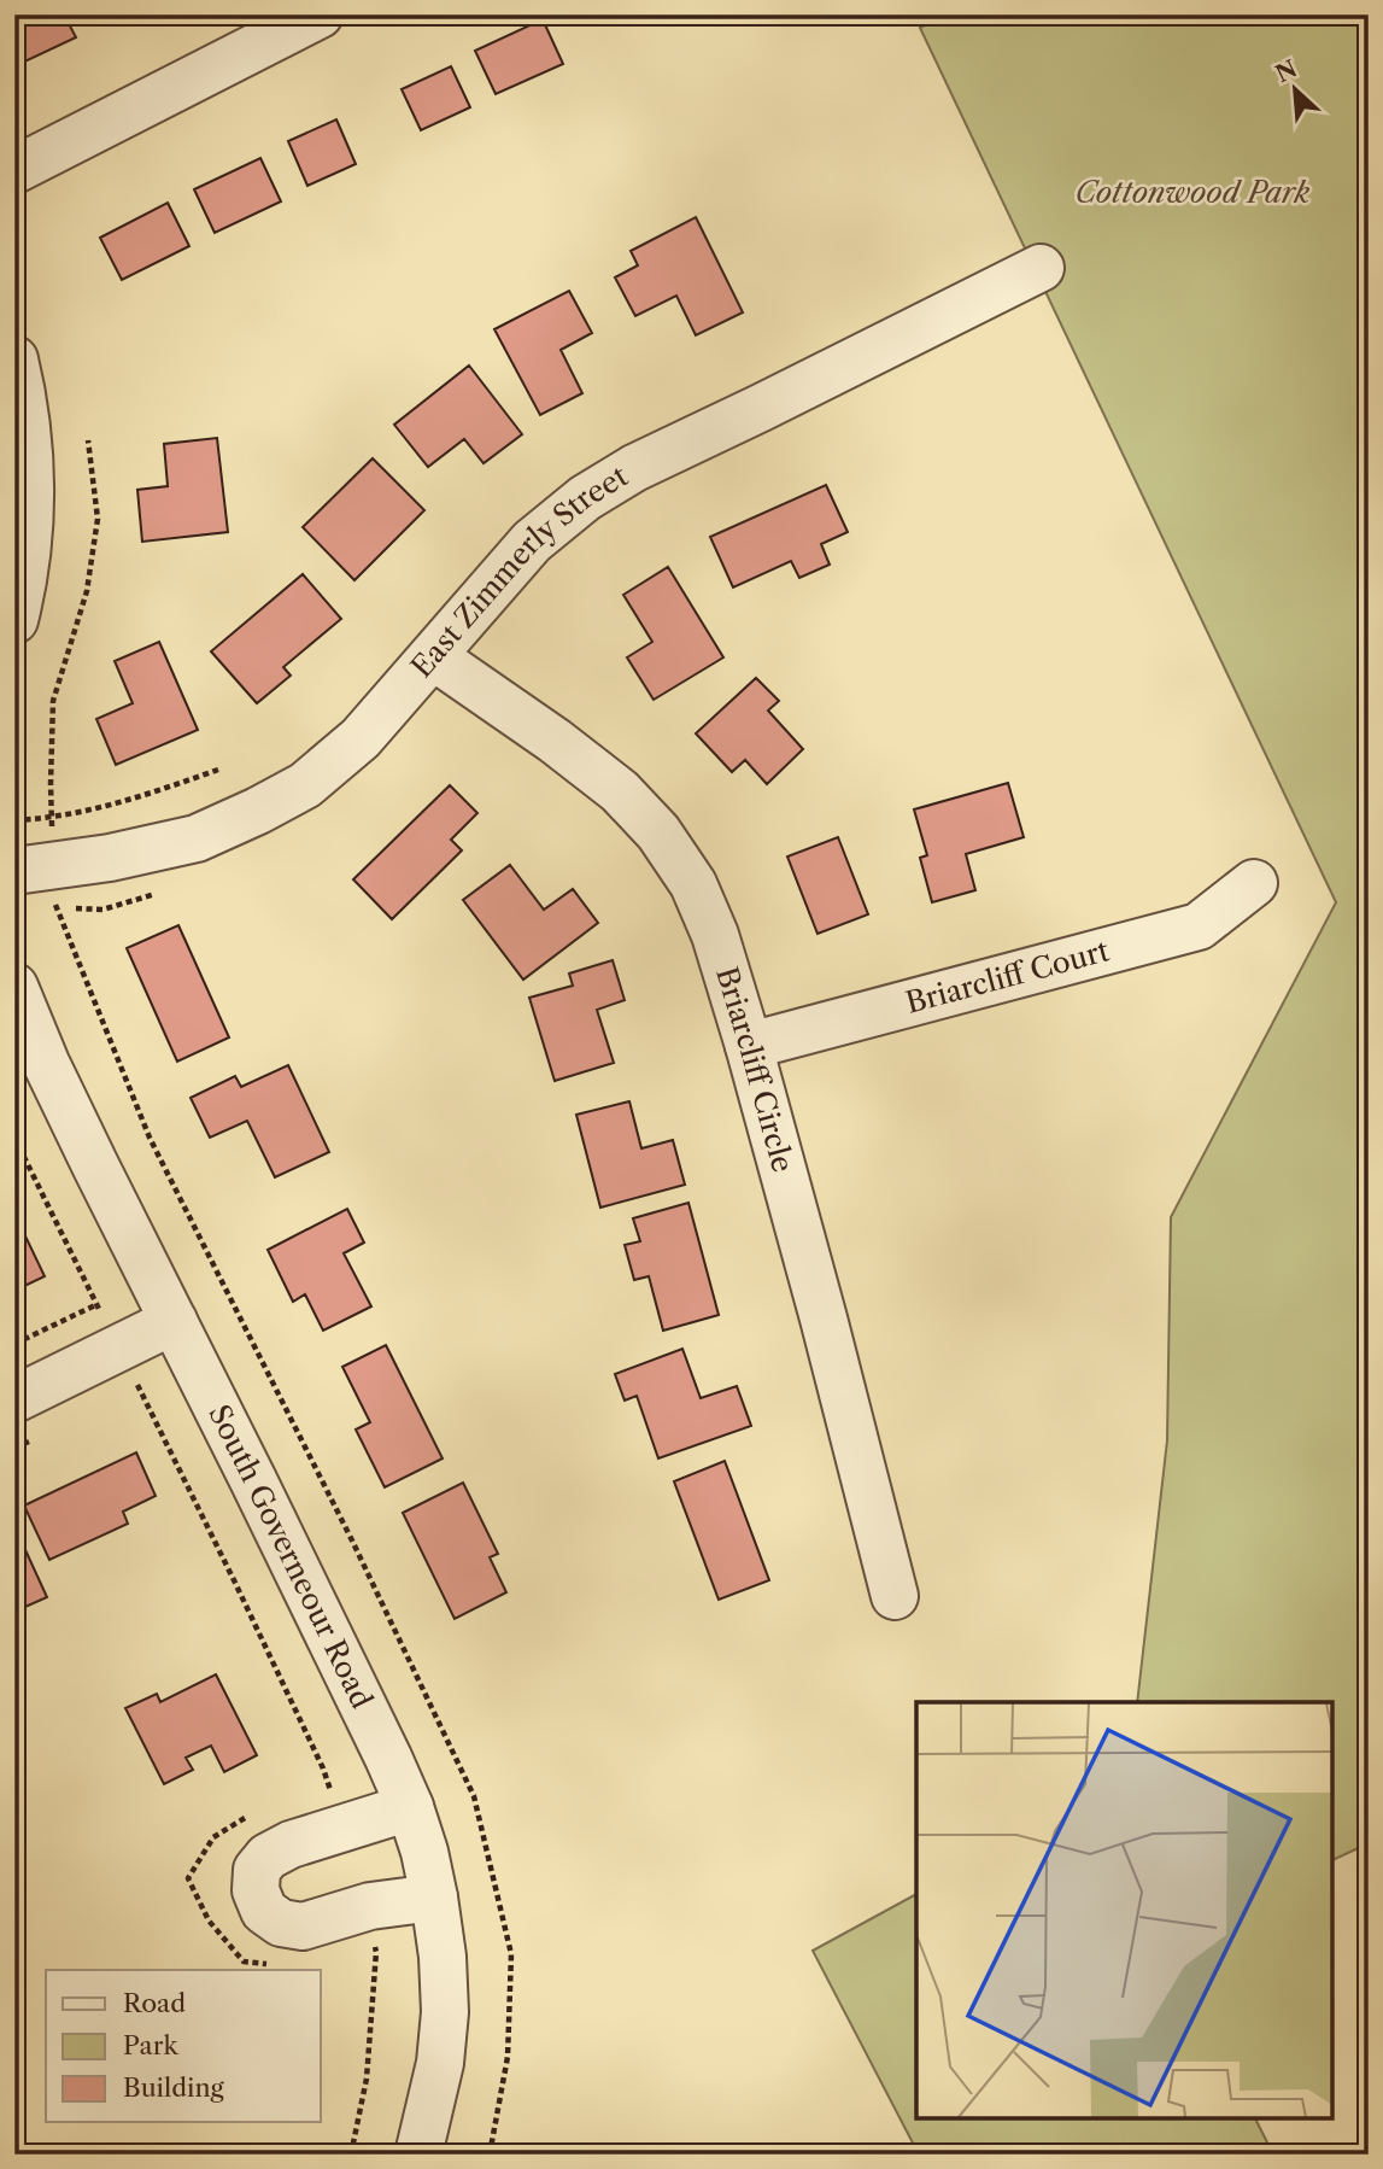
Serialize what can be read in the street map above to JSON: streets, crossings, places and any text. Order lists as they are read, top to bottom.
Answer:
{
  "streets": {
    "street": [
      "East Zimmerly Street",
      "Briarcliff Court",
      "Briarcliff Circle",
      "South Governeour Road"
    ]
  },
  "crossings": [
    ["East Zimmerly Street", "Briarcliff Circle"],
    ["Briarcliff Court", "Briarcliff Circle"]
  ],
  "parks": ["Cottonwood Park"],
  "legend": ["Road", "Park", "Building"],
  "north": "top left"
}
